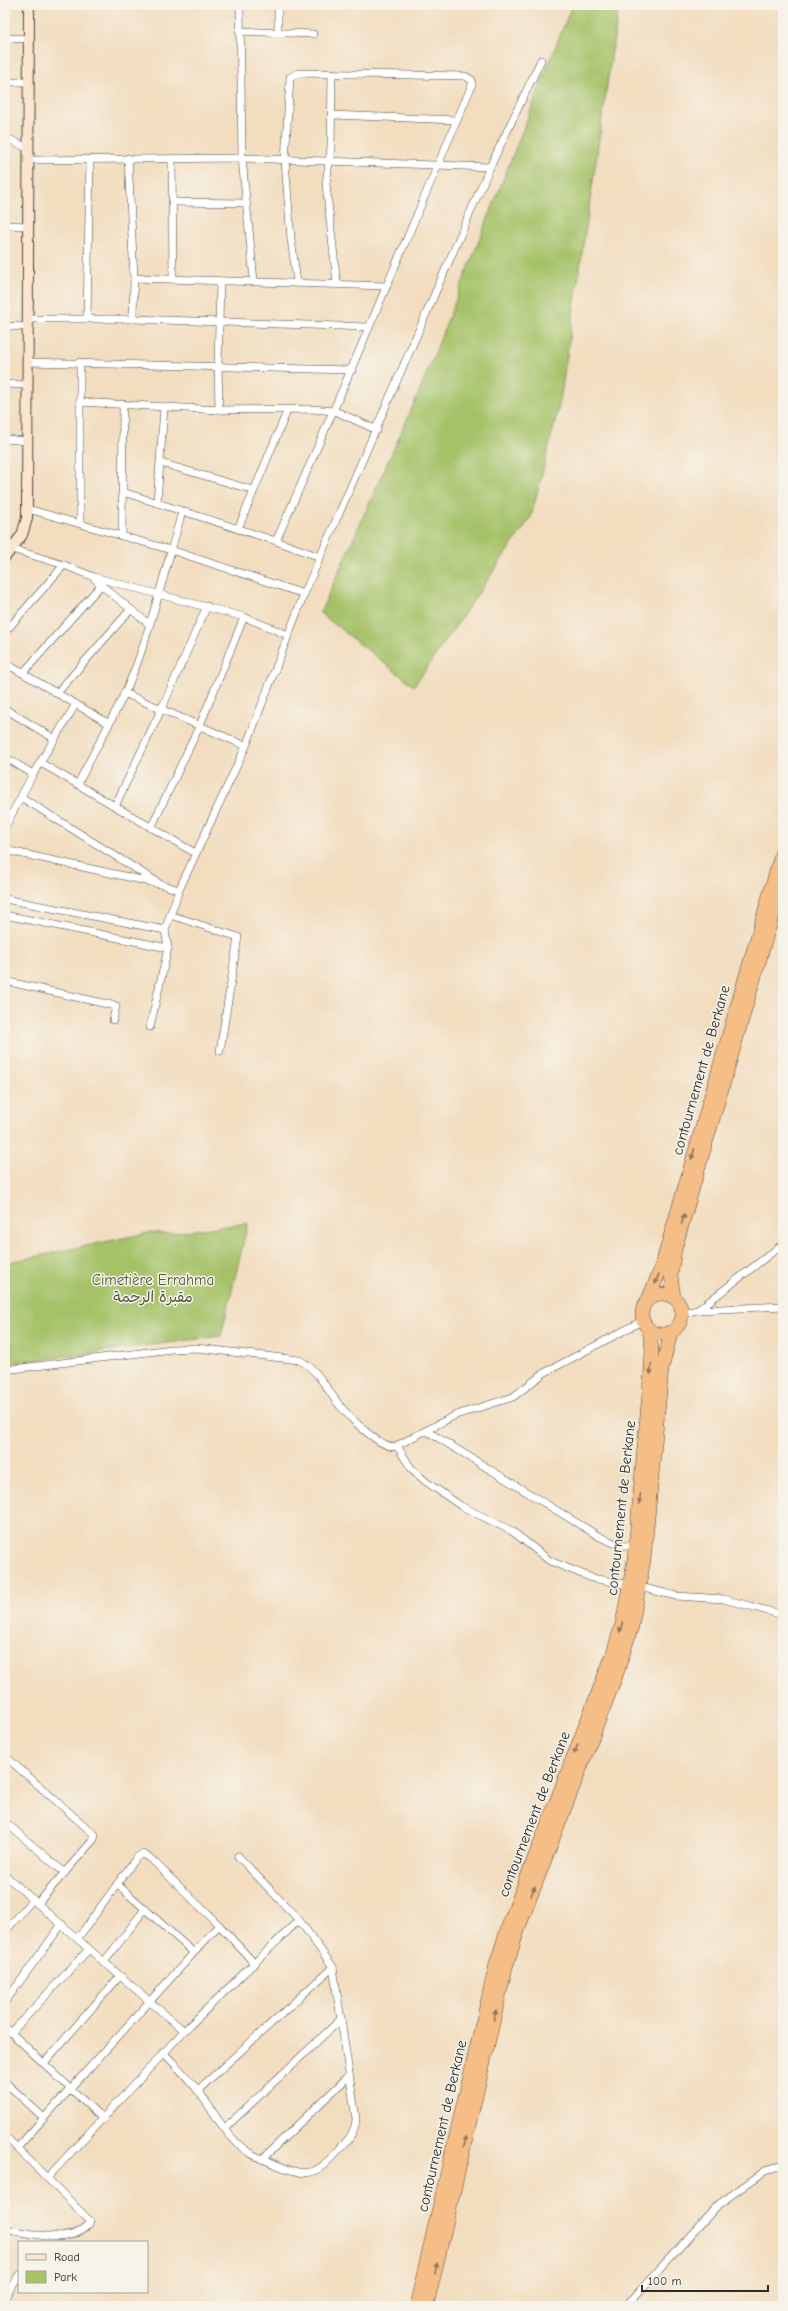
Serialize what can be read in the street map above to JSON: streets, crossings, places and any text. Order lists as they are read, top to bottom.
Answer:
{
  "streets": {
    "highway": ["contournement de Berkane"]
  },
  "parks": ["Cimetière Errahma مقبرة الرحمة"],
  "legend": ["Road", "Park"],
  "scale_bar": "100 m"
}
